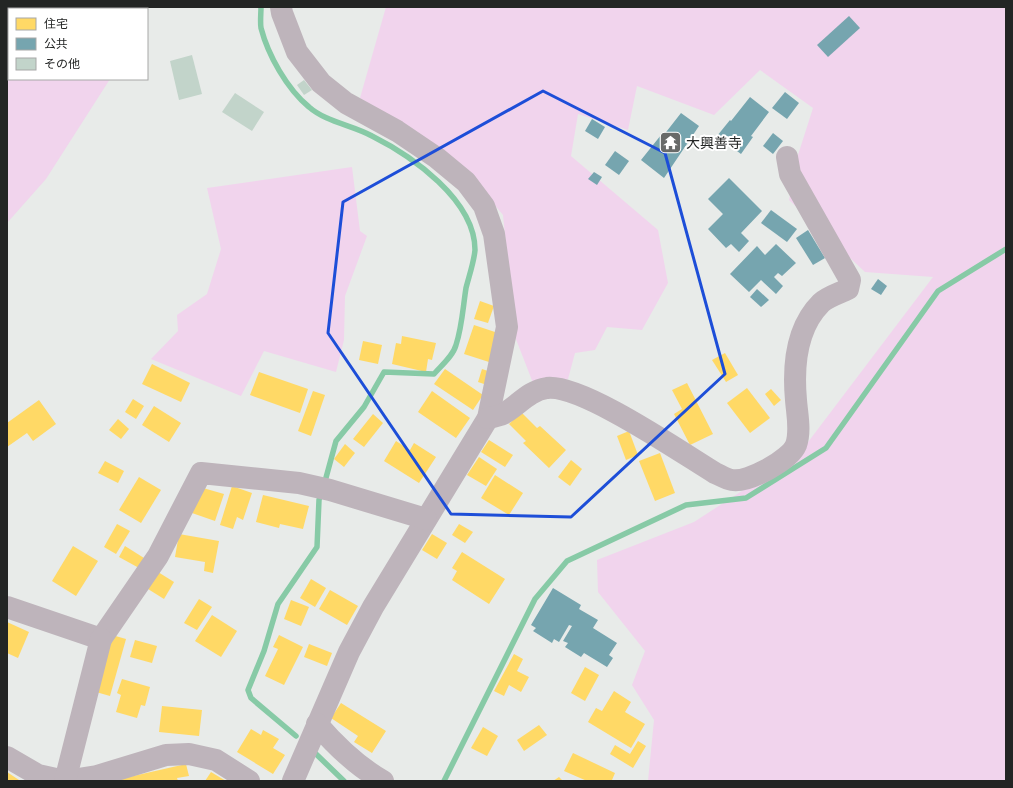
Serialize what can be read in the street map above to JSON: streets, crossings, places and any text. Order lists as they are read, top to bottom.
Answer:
{
  "places": {
    "temple": ["大興善寺"]
  },
  "legend": ["住宅", "公共", "その他"]
}
